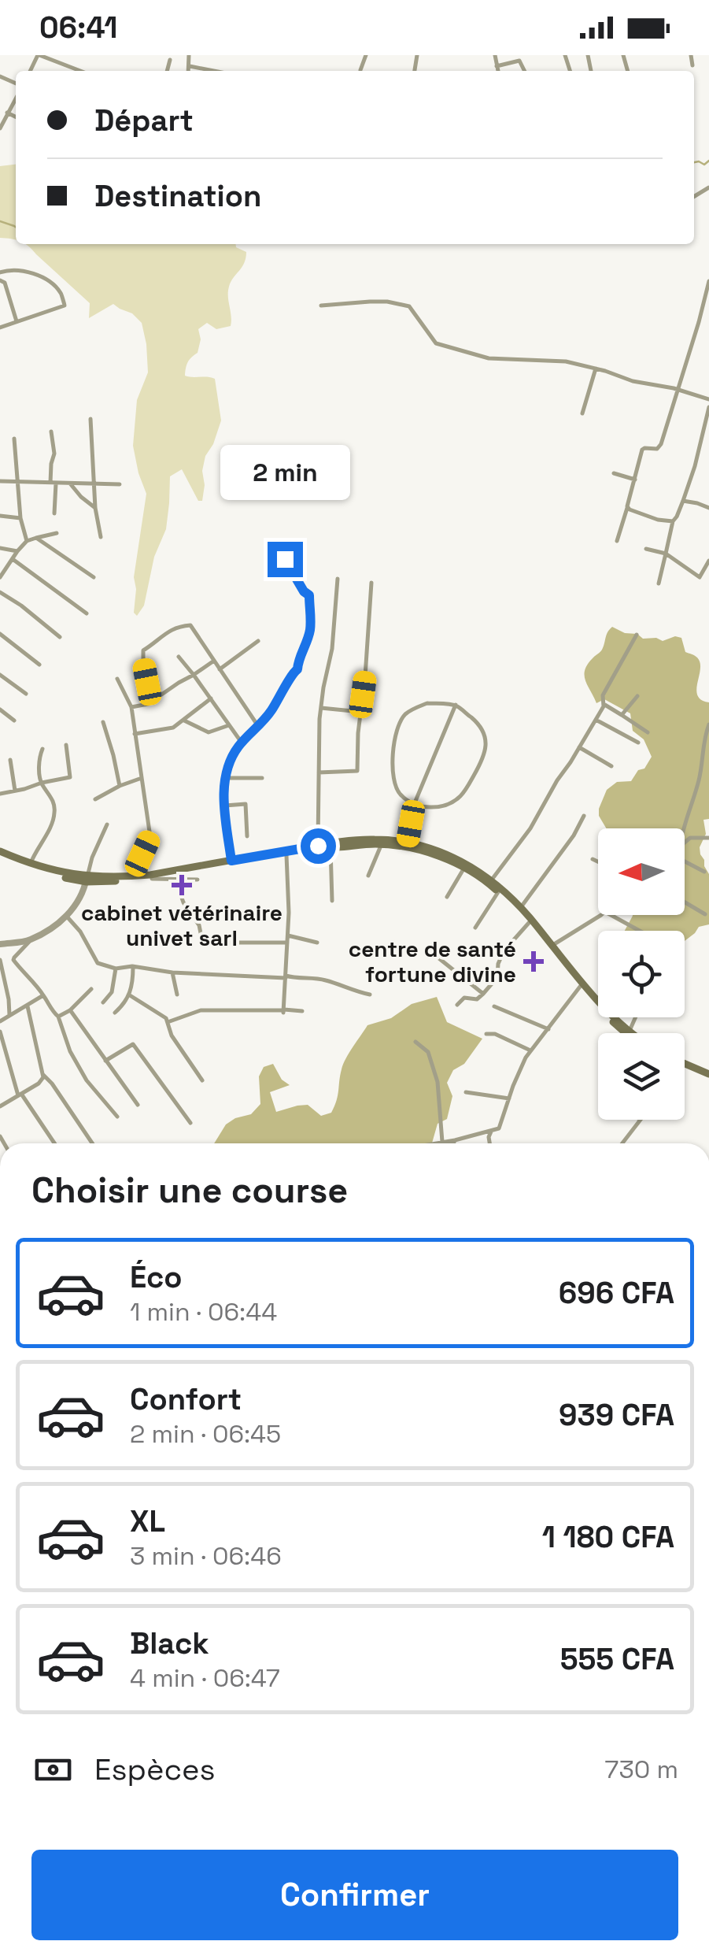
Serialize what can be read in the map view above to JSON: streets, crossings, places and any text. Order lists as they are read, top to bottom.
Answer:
{
  "places": {
    "health": ["cabinet vétérinaire univet sarl", "centre de santé fortune divine"]
  },
  "north": "left",
  "page": {
    "status": "06:41",
    "banner": ["Départ", "Destination"],
    "bubble": "2 min",
    "heading": "Choisir une course",
    "list": [
      {
        "name": "Éco",
        "note": "1 min · 06:44",
        "value": "696 CFA"
      },
      {
        "name": "Confort",
        "note": "2 min · 06:45",
        "value": "939 CFA"
      },
      {
        "name": "XL",
        "note": "3 min · 06:46",
        "value": "1 180 CFA"
      },
      {
        "name": "Black",
        "note": "4 min · 06:47",
        "value": "555 CFA"
      }
    ],
    "pay": ["Espèces", "730 m"],
    "buttons": "Confirmer"
  }
}
